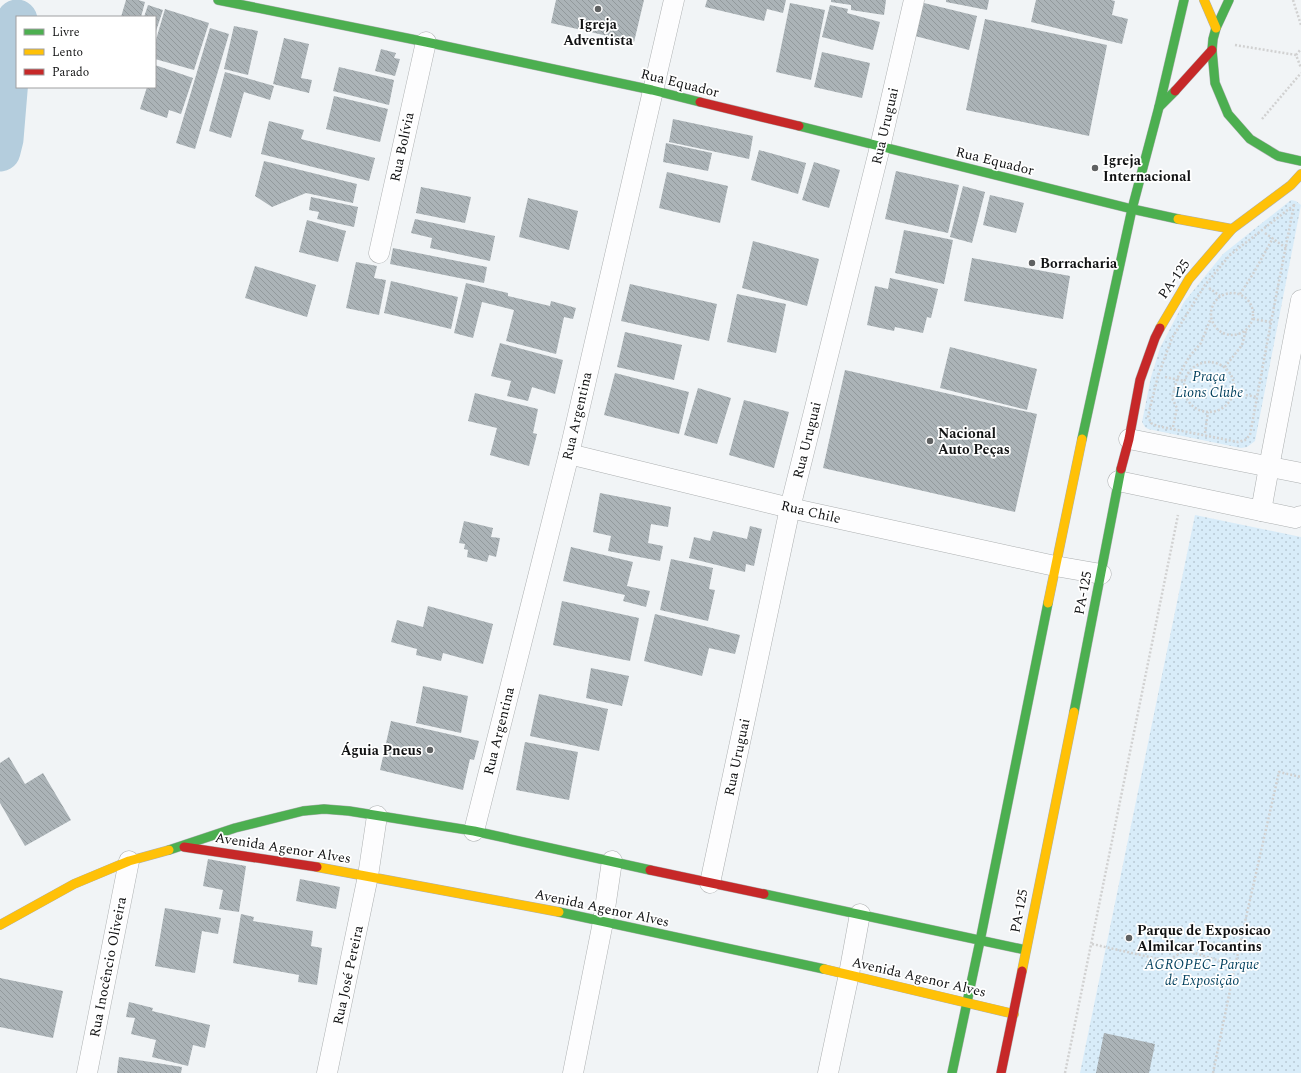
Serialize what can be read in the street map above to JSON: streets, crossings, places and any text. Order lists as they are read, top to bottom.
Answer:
{
  "streets": {
    "street": [
      "Rua Equador",
      "Rua Uruguai",
      "Rua Bolívia",
      "PA-125",
      "Rua Argentina",
      "Rua Chile",
      "Avenida Agenor Alves",
      "Rua Inocêncio Oliveira",
      "Rua José Pereira"
    ]
  },
  "crossings": [
    ["Rua Equador", "Rua Uruguai"],
    ["Rua Equador", "Rua Bolívia"],
    ["Rua Equador", "PA-125"],
    ["Rua Equador", "Rua Argentina"],
    ["Rua Uruguai", "Rua Chile"],
    ["PA-125", "Rua Chile"],
    ["PA-125", "Avenida Agenor Alves"],
    ["Rua Argentina", "Rua Chile"],
    ["Avenida Agenor Alves", "Rua José Pereira"]
  ],
  "parks": ["Praça Lions Clube", "AGROPEC- Parque de Exposição"],
  "places": [
    "Igreja Adventista",
    "Igreja Internacional",
    "Borracharia",
    "Nacional Auto Peças",
    "Águia Pneus",
    "Parque de Exposicao Almilcar Tocantins"
  ],
  "legend": ["Livre", "Lento", "Parado"]
}
